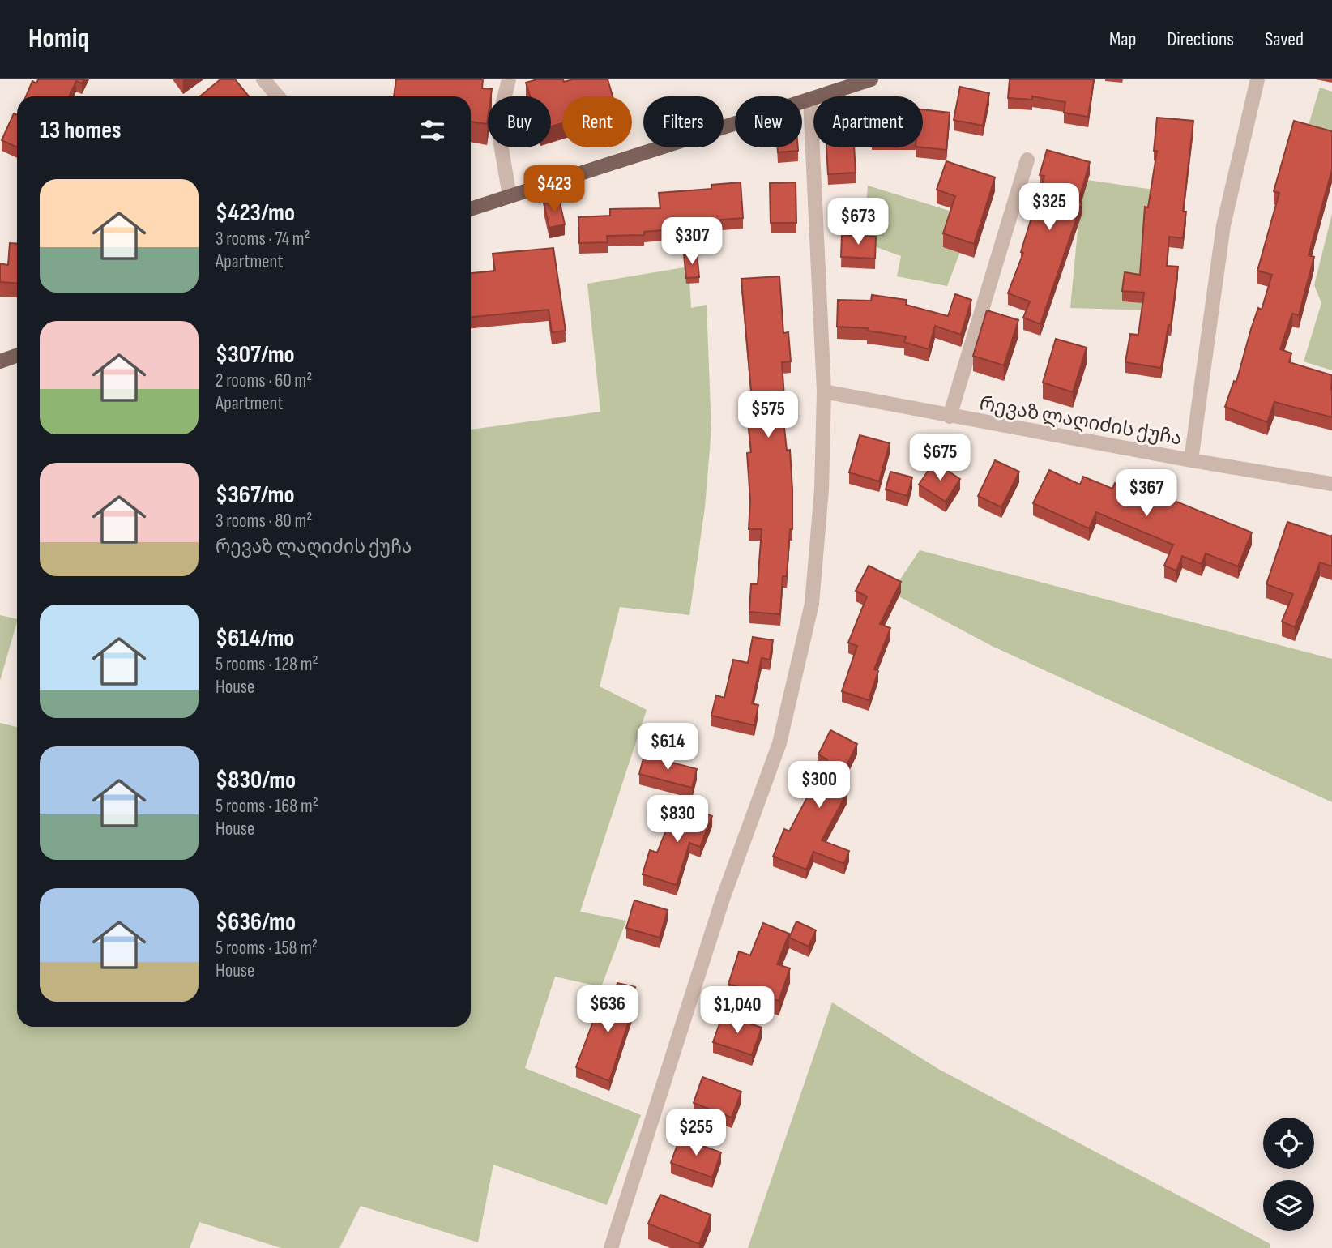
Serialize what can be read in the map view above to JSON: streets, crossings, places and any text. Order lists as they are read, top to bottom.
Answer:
{
  "streets": {
    "street": ["რევაზ ლაღიძის ქუჩა"]
  },
  "page": {
    "header": "Homiq",
    "nav": ["Map", "Directions", "Saved"],
    "chip": [
      "Buy",
      "Rent",
      "Filters",
      "New",
      "Apartment"
    ],
    "heading": "13 homes",
    "list": [
      {
        "name": "$423/mo",
        "note": "3 rooms · 74 m² · Apartment"
      },
      {
        "name": "$307/mo",
        "note": "2 rooms · 60 m² · Apartment"
      },
      {
        "name": "$367/mo",
        "note": "3 rooms · 80 m² · რევაზ ლაღიძის ქუჩა"
      },
      {
        "name": "$614/mo",
        "note": "5 rooms · 128 m² · House"
      },
      {
        "name": "$830/mo",
        "note": "5 rooms · 168 m² · House"
      },
      {
        "name": "$636/mo",
        "note": "5 rooms · 158 m² · House"
      }
    ],
    "price": [
      "$423",
      "$325",
      "$673",
      "$307",
      "$575",
      "$675",
      "$367",
      "$614",
      "$300",
      "$830",
      "$636",
      "$1,040",
      "$255"
    ]
  }
}
